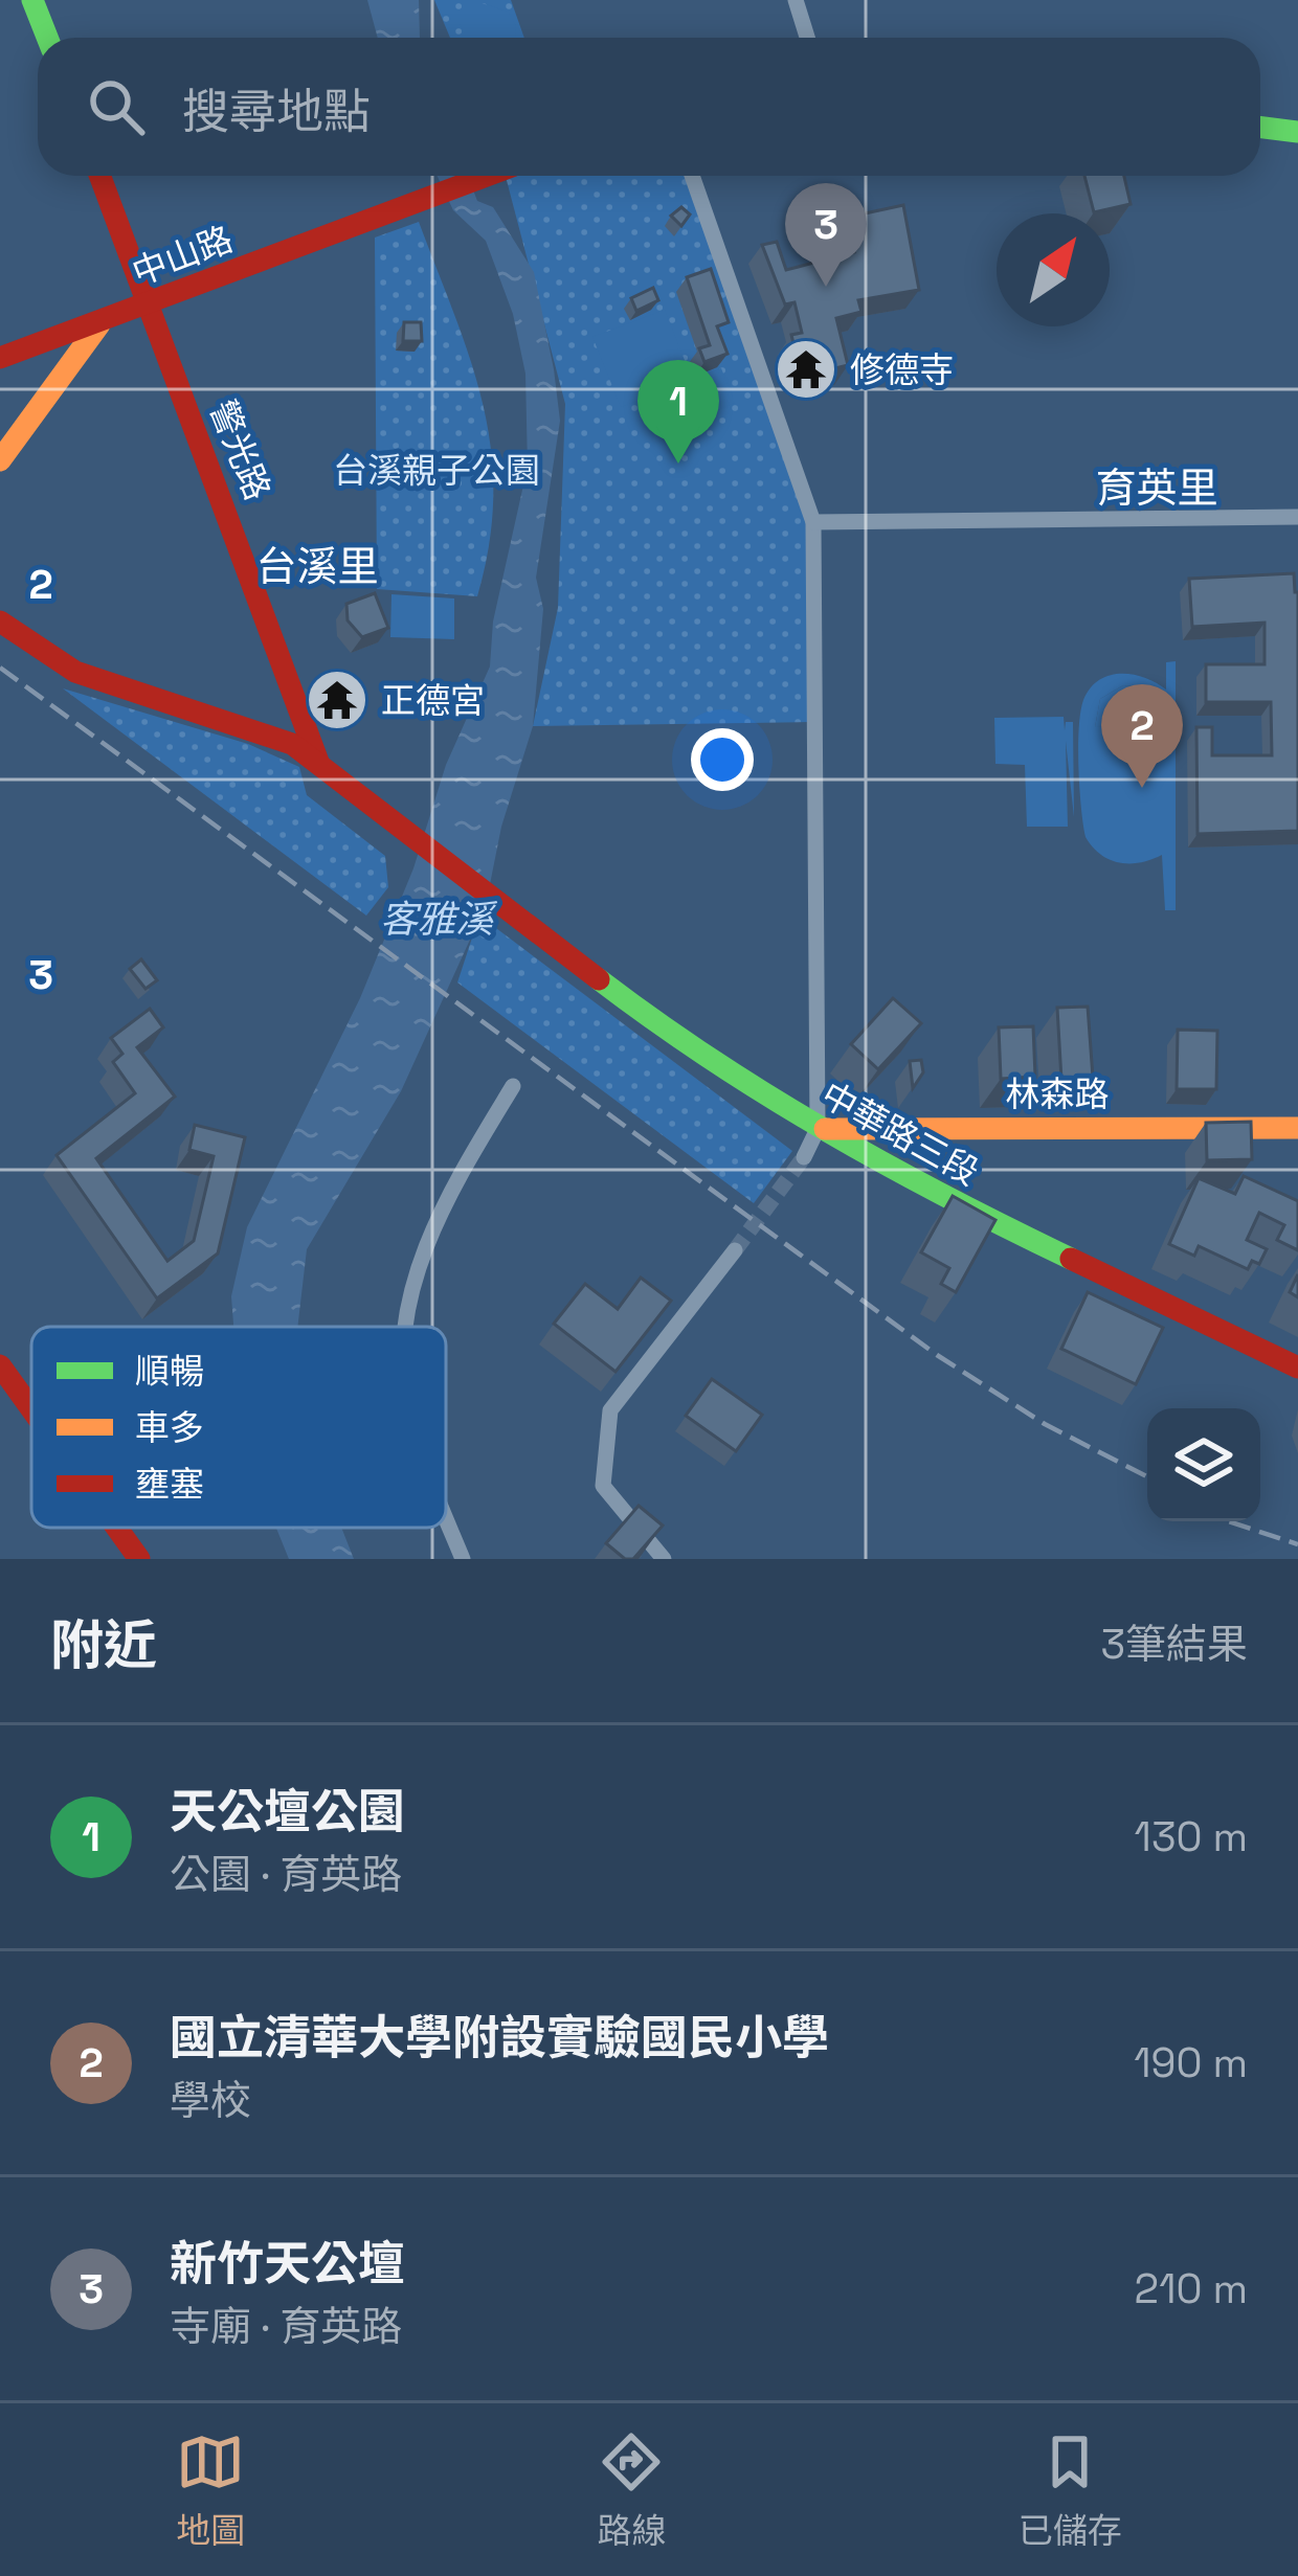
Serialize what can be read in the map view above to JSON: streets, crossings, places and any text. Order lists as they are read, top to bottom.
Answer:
{
  "streets": {
    "street": [
      "中山路",
      "警光路",
      "林森路",
      "中華路三段"
    ]
  },
  "crossings": [
    ["中山路", "警光路"],
    ["警光路", "中華路三段"],
    ["林森路", "中華路三段"]
  ],
  "districts": ["育英里", "台溪里"],
  "water": ["客雅溪"],
  "parks": ["台溪親子公園"],
  "places": {
    "temple": ["修德寺", "正德宮"]
  },
  "legend": ["順暢", "車多", "壅塞"],
  "north": "top right",
  "page": {
    "search": "搜尋地點",
    "pins": ["3", "1", "2"],
    "heading": ["附近", "3筆結果"],
    "list": [
      {
        "mark": "1",
        "name": "天公壇公園",
        "note": "公園 · 育英路",
        "value": "130 m"
      },
      {
        "mark": "2",
        "name": "國立清華大學附設實驗國民小學",
        "note": "學校",
        "value": "190 m"
      },
      {
        "mark": "3",
        "name": "新竹天公壇",
        "note": "寺廟 · 育英路",
        "value": "210 m"
      }
    ],
    "nav": ["地圖", "路線", "已儲存"]
  },
  "grid": {
    "rows": ["2", "3"]
  }
}
